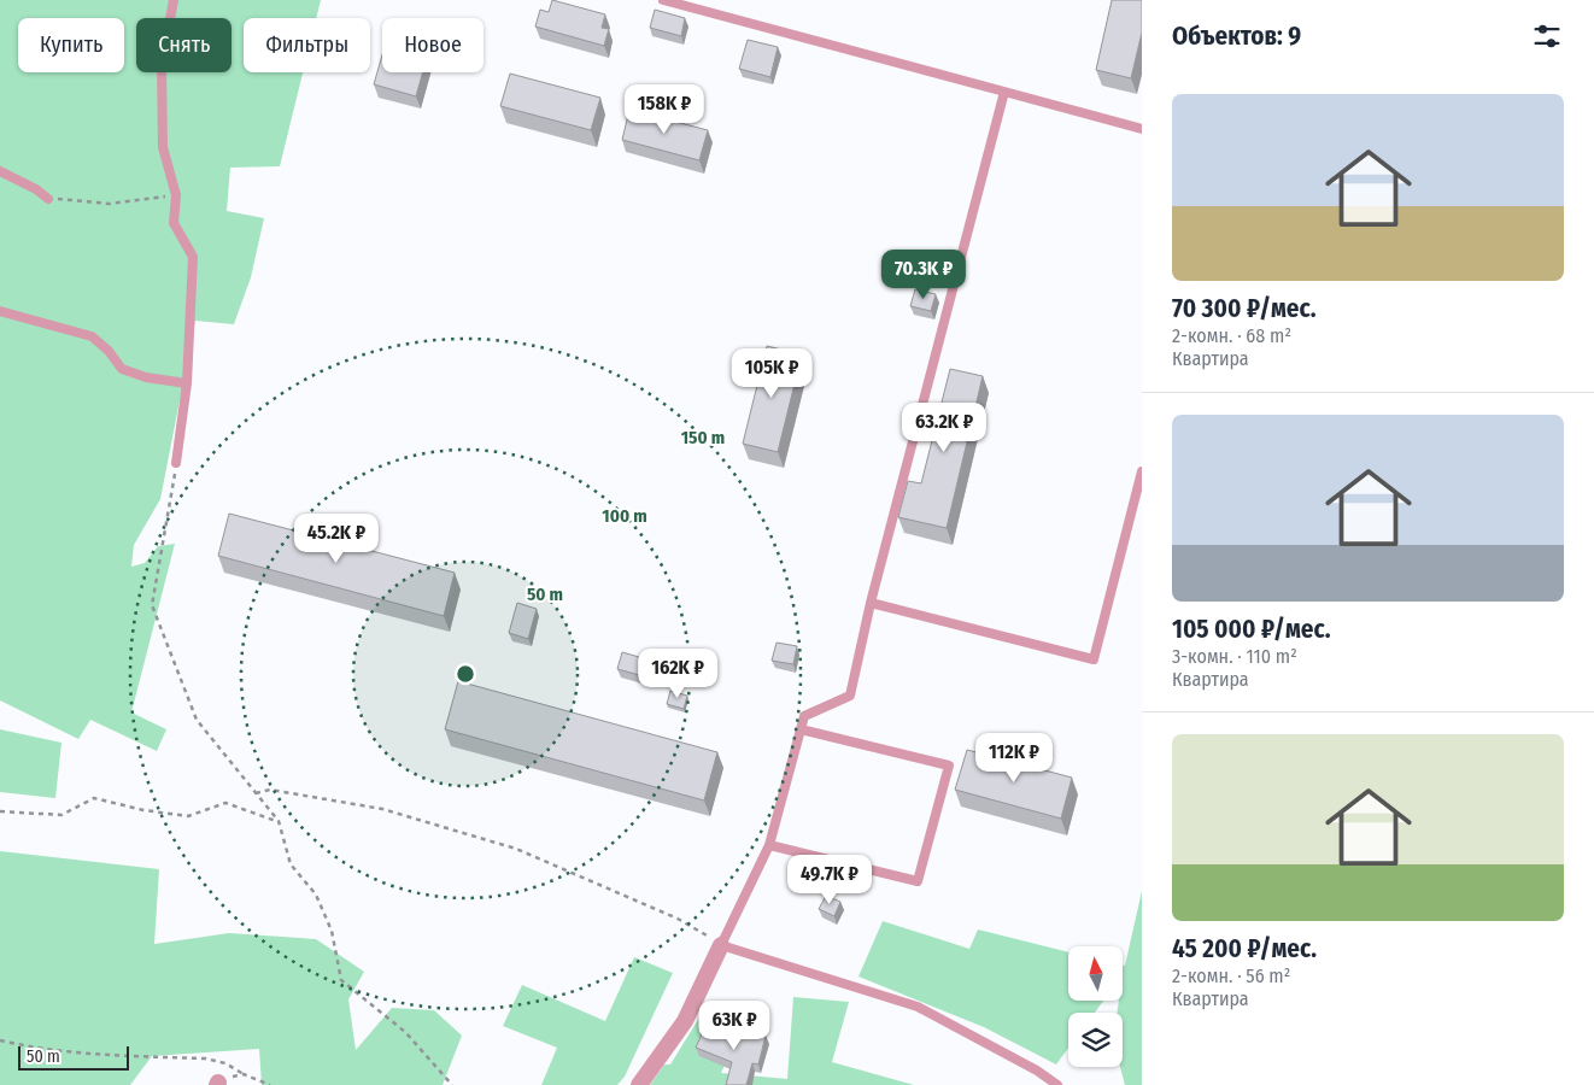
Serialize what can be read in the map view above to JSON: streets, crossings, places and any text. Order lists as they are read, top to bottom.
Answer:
{
  "scale_bar": "50 m",
  "north": "top",
  "page": {
    "heading": "Объектов: 9",
    "chip": [
      "Купить",
      "Снять",
      "Фильтры",
      "Новое"
    ],
    "list": [
      {
        "name": "70 300 ₽/мес.",
        "note": "2-комн. · 68 m² · Квартира"
      },
      {
        "name": "105 000 ₽/мес.",
        "note": "3-комн. · 110 m² · Квартира"
      },
      {
        "name": "45 200 ₽/мес.",
        "note": "2-комн. · 56 m² · Квартира"
      }
    ],
    "price": [
      "158K ₽",
      "70.3K ₽",
      "105K ₽",
      "63.2K ₽",
      "45.2K ₽",
      "162K ₽",
      "112K ₽",
      "49.7K ₽",
      "63K ₽"
    ],
    "scale": "50 m"
  },
  "rings": ["150 m", "100 m", "50 m"]
}
